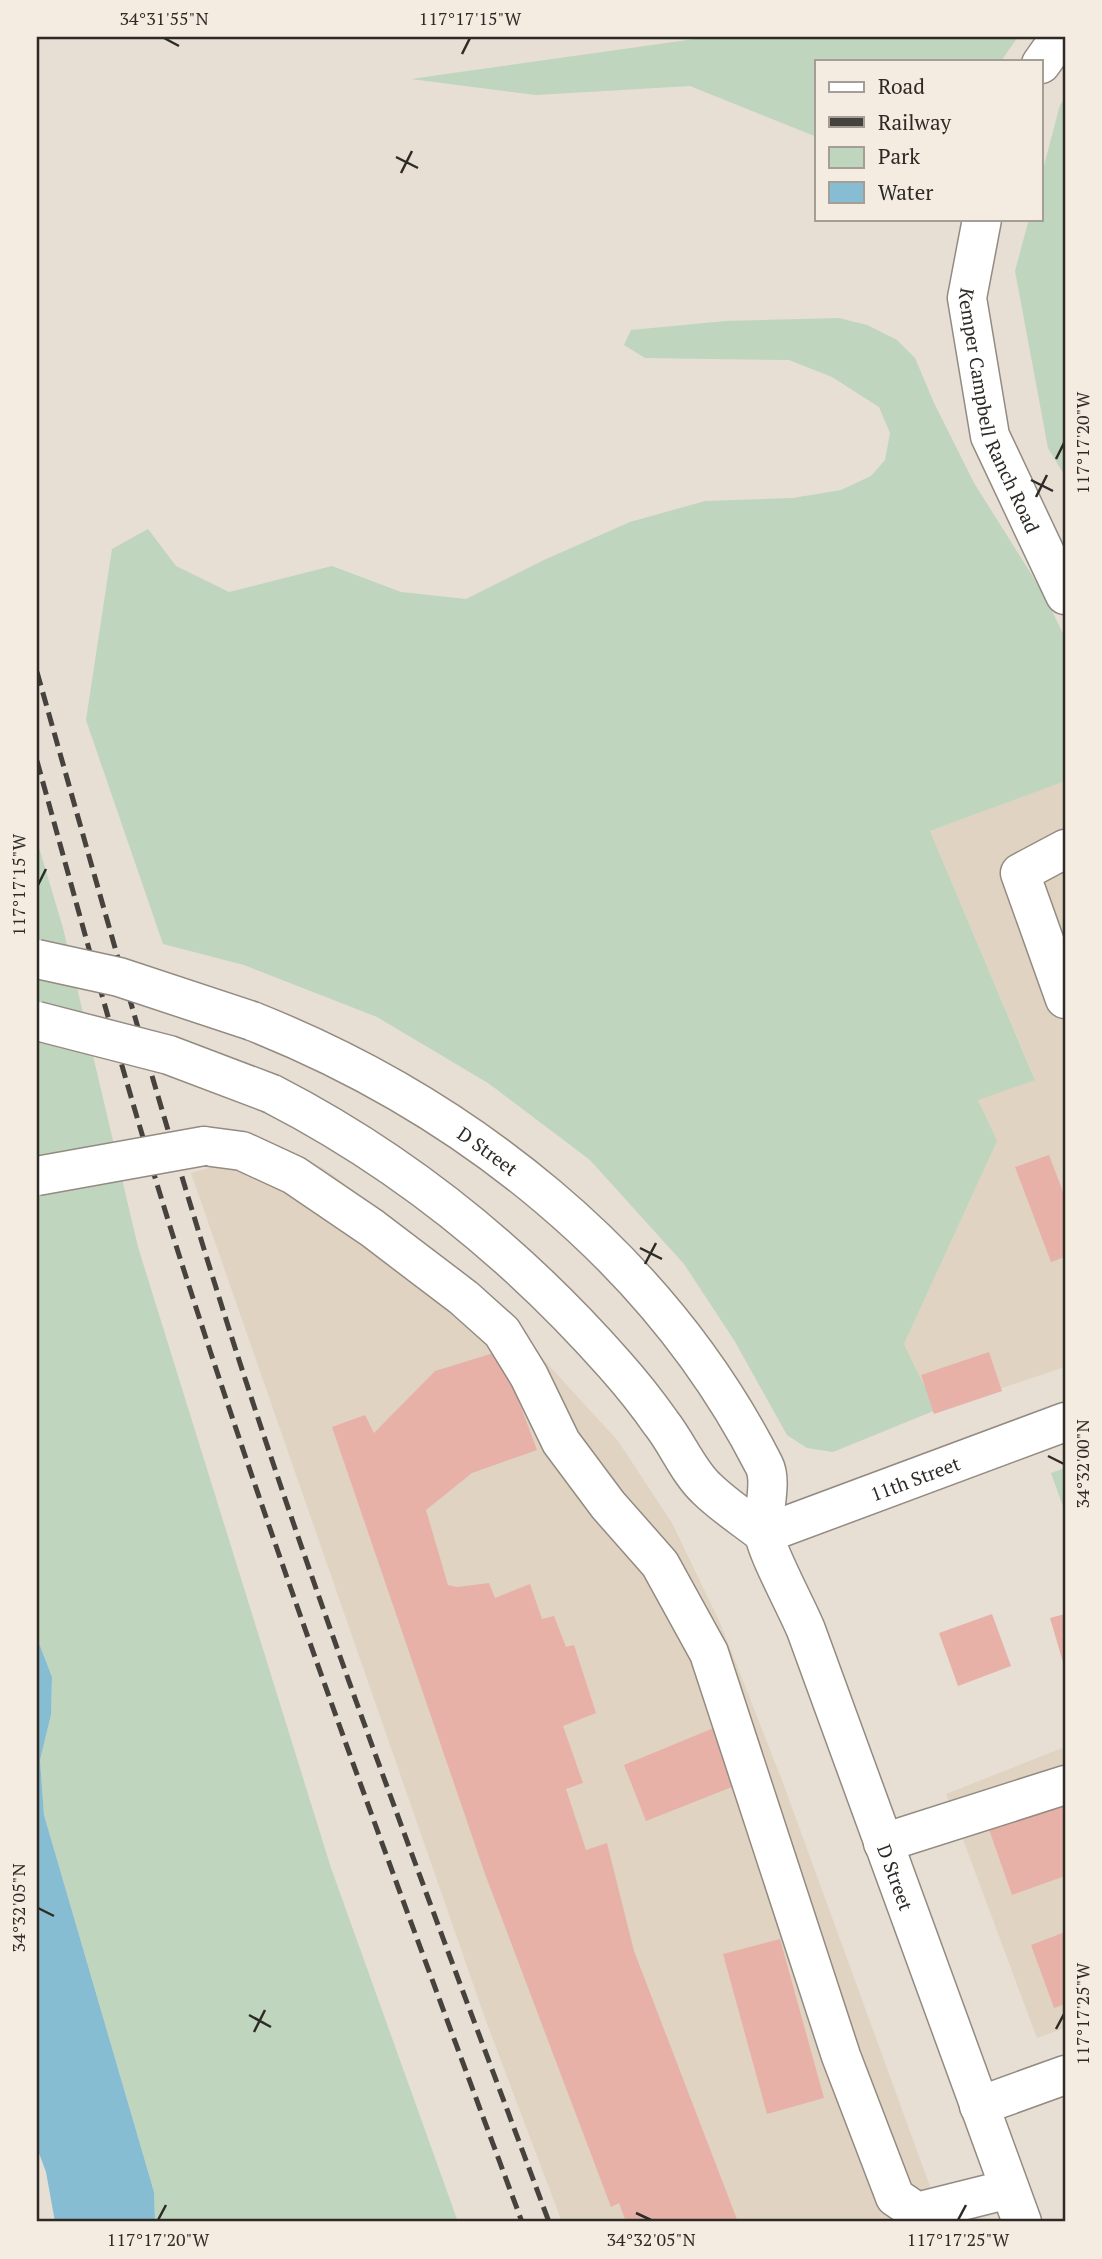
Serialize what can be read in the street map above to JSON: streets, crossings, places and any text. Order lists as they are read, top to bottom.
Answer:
{
  "streets": {
    "main road": ["Kemper Campbell Ranch Road", "D Street", "11th Street"]
  },
  "crossings": [
    ["D Street", "11th Street"]
  ],
  "legend": [
    "Road",
    "Railway",
    "Park",
    "Water"
  ],
  "coordinates": [
    "34°31'55\"N",
    "117°17'15\"W",
    "117°17'20\"W",
    "34°32'00\"N",
    "34°32'05\"N",
    "117°17'25\"W"
  ]
}
